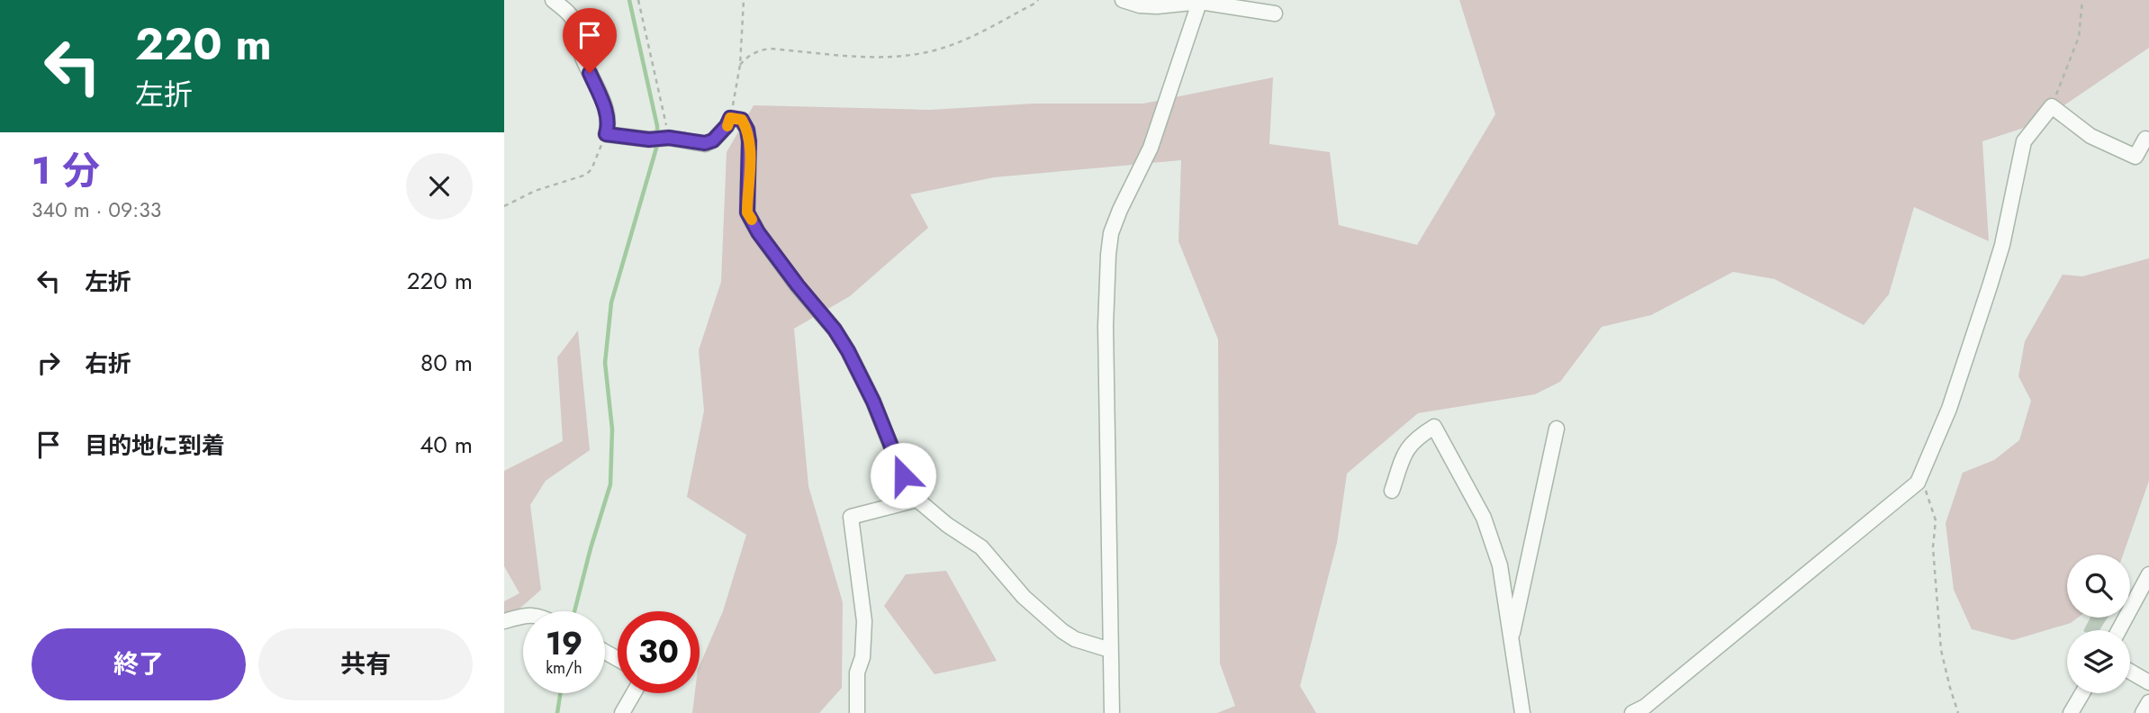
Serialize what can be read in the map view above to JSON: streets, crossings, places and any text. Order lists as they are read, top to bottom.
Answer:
{
  "page": {
    "turn": ["220 m", "左折"],
    "heading": ["1 分", "340 m · 09:33"],
    "list": [
      {
        "name": "左折",
        "value": "220 m"
      },
      {
        "name": "右折",
        "value": "80 m"
      },
      {
        "name": "目的地に到着",
        "value": "40 m"
      }
    ],
    "speed": "19 km/h",
    "limit": "30",
    "buttons": ["終了", "共有"]
  }
}
